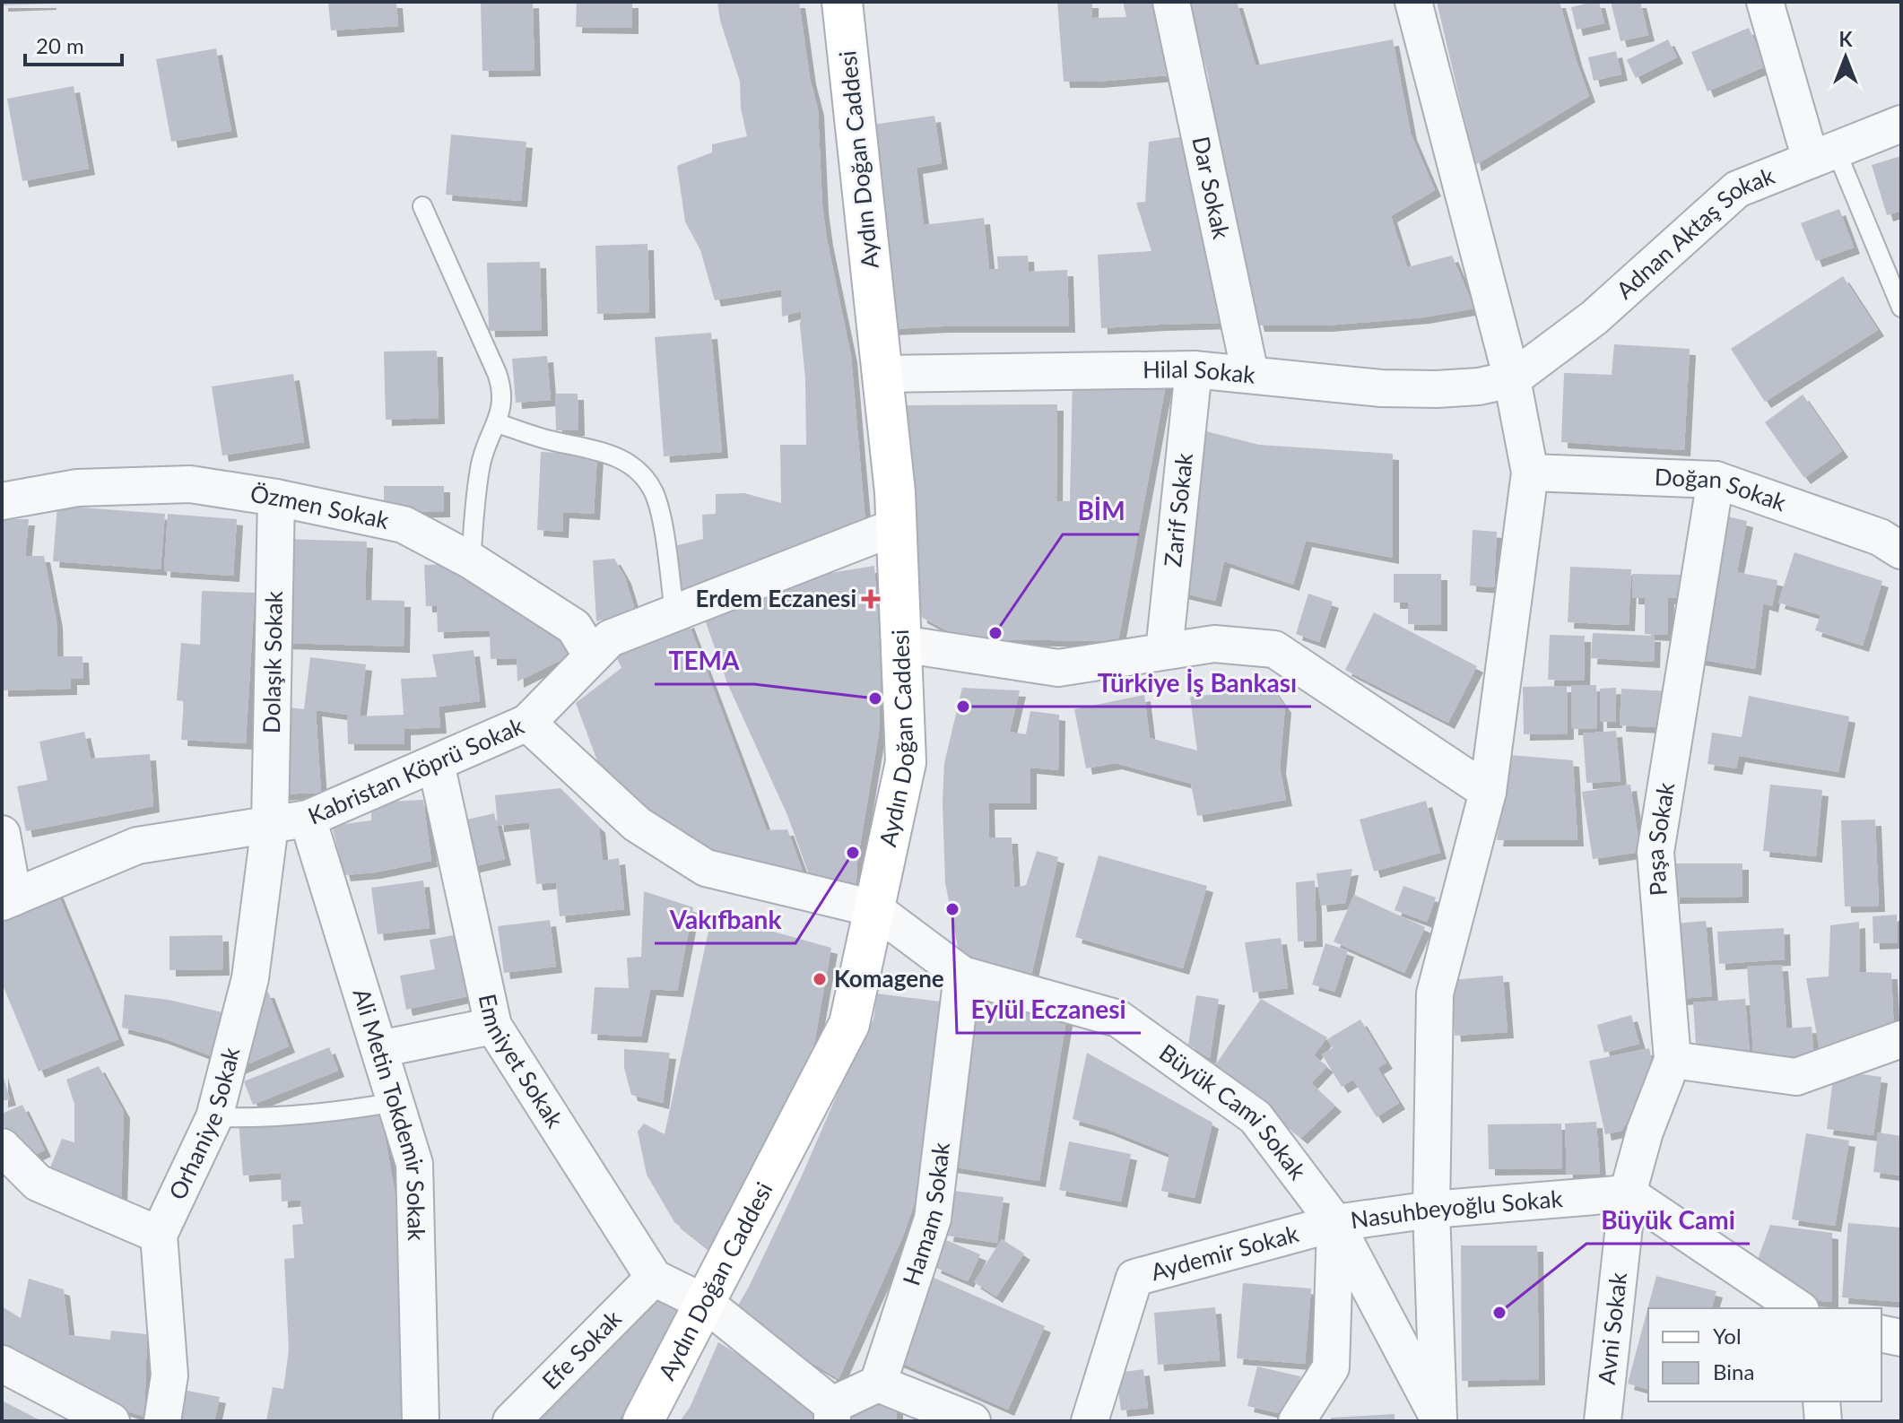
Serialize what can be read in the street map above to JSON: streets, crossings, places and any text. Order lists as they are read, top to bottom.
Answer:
{
  "streets": {
    "main road": ["Aydın Doğan Caddesi"],
    "street": [
      "Dar Sokak",
      "Adnan Aktaş Sokak",
      "Hilal Sokak",
      "Doğan Sokak",
      "Özmen Sokak",
      "Zarif Sokak",
      "Dolaşık Sokak",
      "Kabristan Köprü Sokak",
      "Paşa Sokak",
      "Emniyet Sokak",
      "Büyük Cami Sokak",
      "Ali Metin Tokdemir Sokak",
      "Orhaniye Sokak",
      "Nasuhbeyoğlu Sokak",
      "Hamam Sokak",
      "Aydemir Sokak",
      "Avni Sokak",
      "Efe Sokak"
    ]
  },
  "crossings": [
    ["Aydın Doğan Caddesi", "Hilal Sokak"],
    ["Aydın Doğan Caddesi", "Kabristan Köprü Sokak"],
    ["Aydın Doğan Caddesi", "Büyük Cami Sokak"],
    ["Dar Sokak", "Hilal Sokak"],
    ["Adnan Aktaş Sokak", "Hilal Sokak"],
    ["Hilal Sokak", "Zarif Sokak"],
    ["Doğan Sokak", "Paşa Sokak"],
    ["Özmen Sokak", "Dolaşık Sokak"],
    ["Dolaşık Sokak", "Kabristan Köprü Sokak"],
    ["Dolaşık Sokak", "Orhaniye Sokak"],
    ["Kabristan Köprü Sokak", "Emniyet Sokak"],
    ["Kabristan Köprü Sokak", "Büyük Cami Sokak"],
    ["Kabristan Köprü Sokak", "Ali Metin Tokdemir Sokak"],
    ["Kabristan Köprü Sokak", "Orhaniye Sokak"],
    ["Paşa Sokak", "Nasuhbeyoğlu Sokak"],
    ["Paşa Sokak", "Avni Sokak"],
    ["Emniyet Sokak", "Efe Sokak"],
    ["Büyük Cami Sokak", "Nasuhbeyoğlu Sokak"],
    ["Büyük Cami Sokak", "Hamam Sokak"],
    ["Büyük Cami Sokak", "Aydemir Sokak"],
    ["Nasuhbeyoğlu Sokak", "Aydemir Sokak"],
    ["Nasuhbeyoğlu Sokak", "Avni Sokak"]
  ],
  "places": {
    "health": ["Erdem Eczanesi"],
    "other": [
      "BİM",
      "TEMA",
      "Türkiye İş Bankası",
      "Vakıfbank",
      "Eylül Eczanesi",
      "Komagene",
      "Büyük Cami"
    ]
  },
  "legend": ["Yol", "Bina"],
  "scale_bar": "20 m",
  "north": "top"
}
